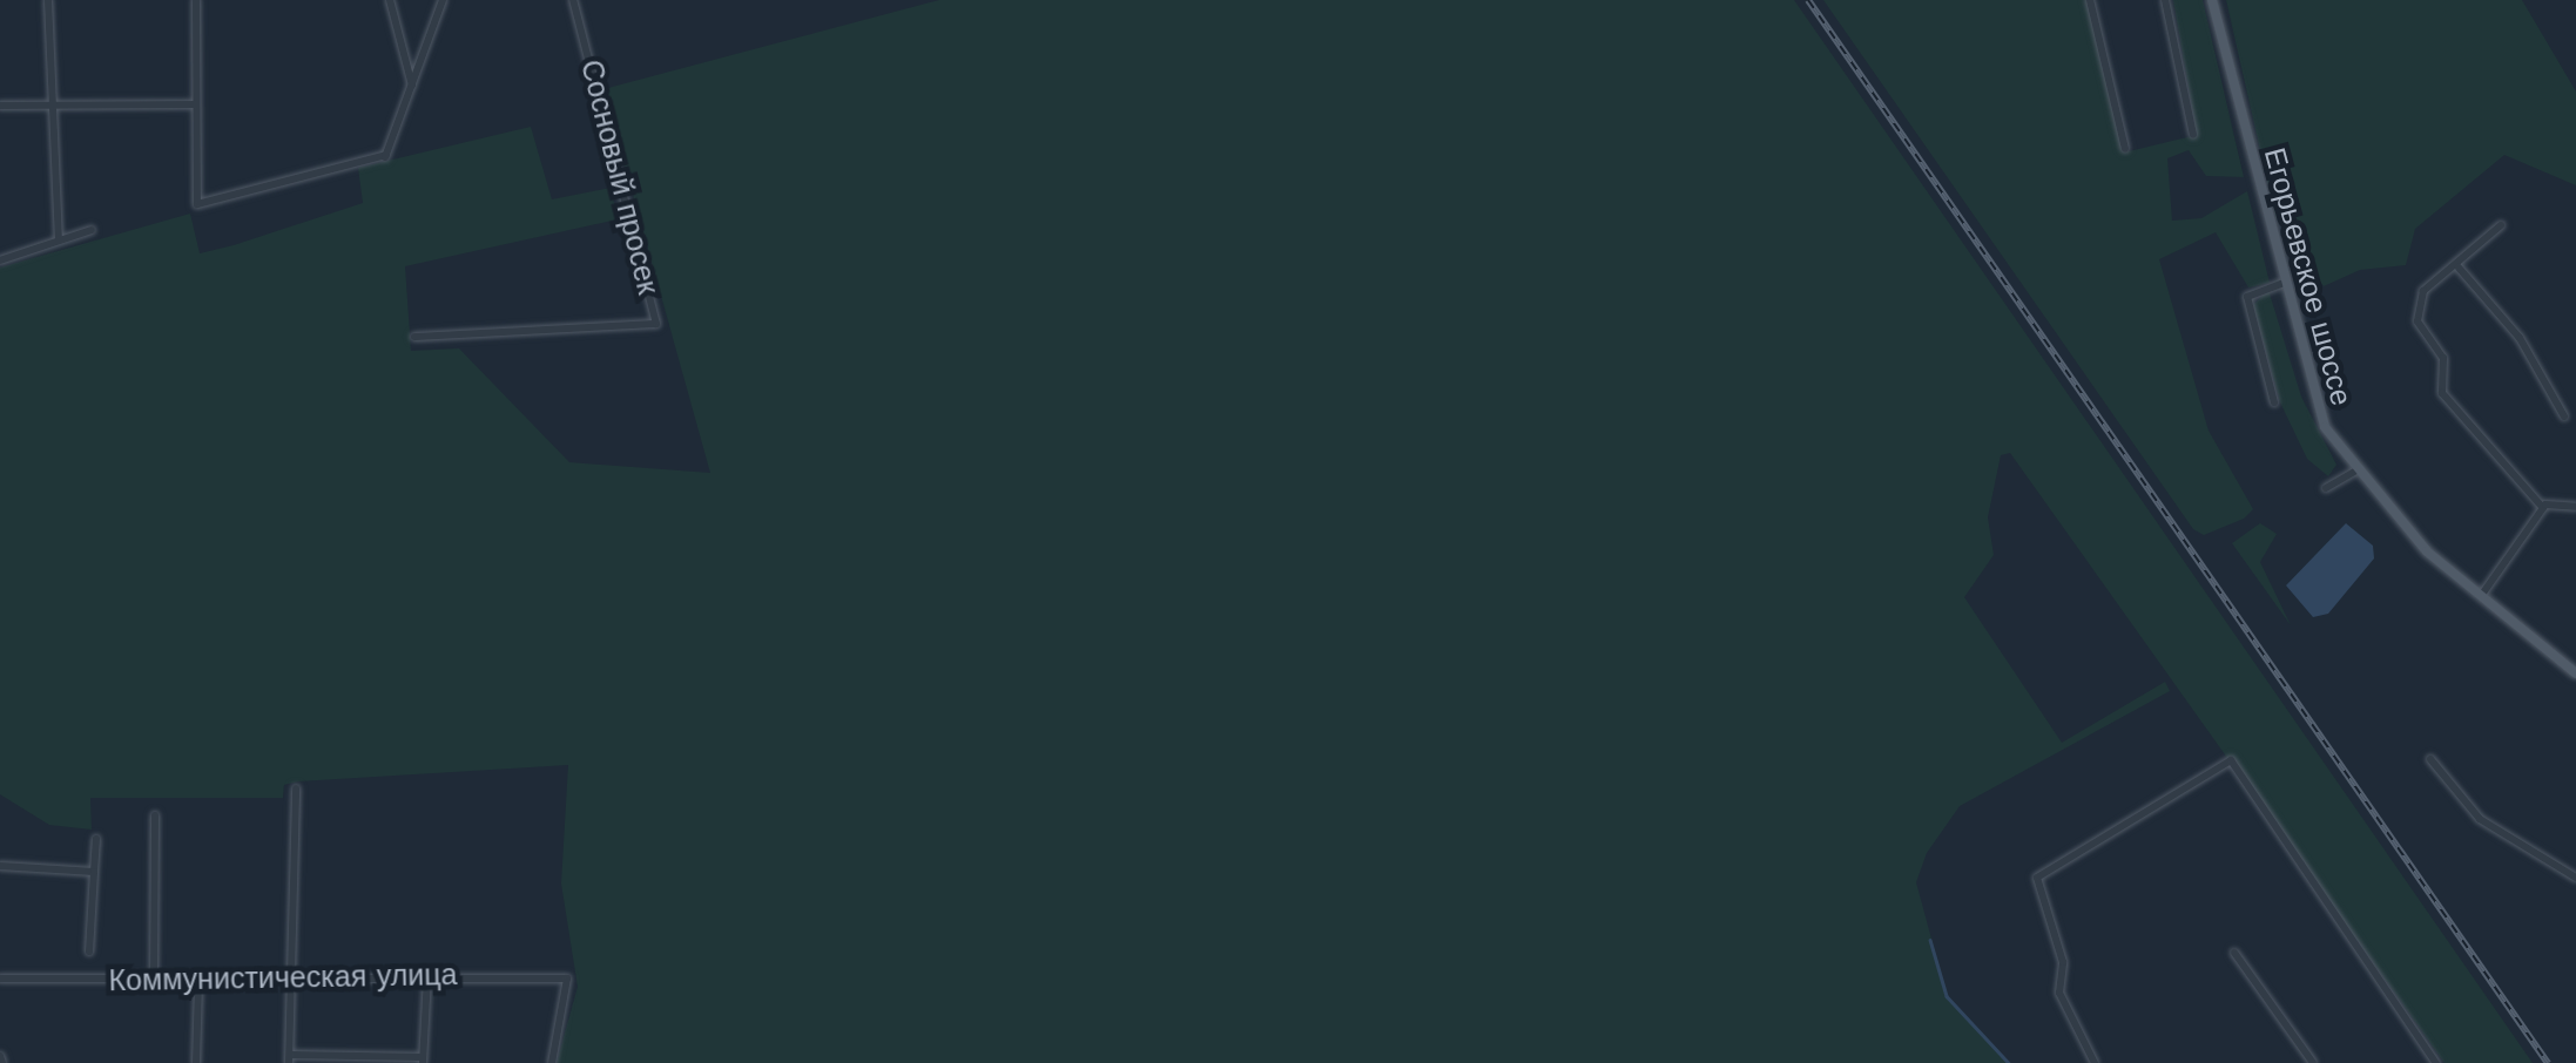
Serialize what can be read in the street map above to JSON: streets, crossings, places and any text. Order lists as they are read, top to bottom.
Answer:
{
  "streets": {
    "main road": ["Егорьевское шоссе"],
    "street": ["Сосновый просек", "Коммунистическая улица"]
  }
}
